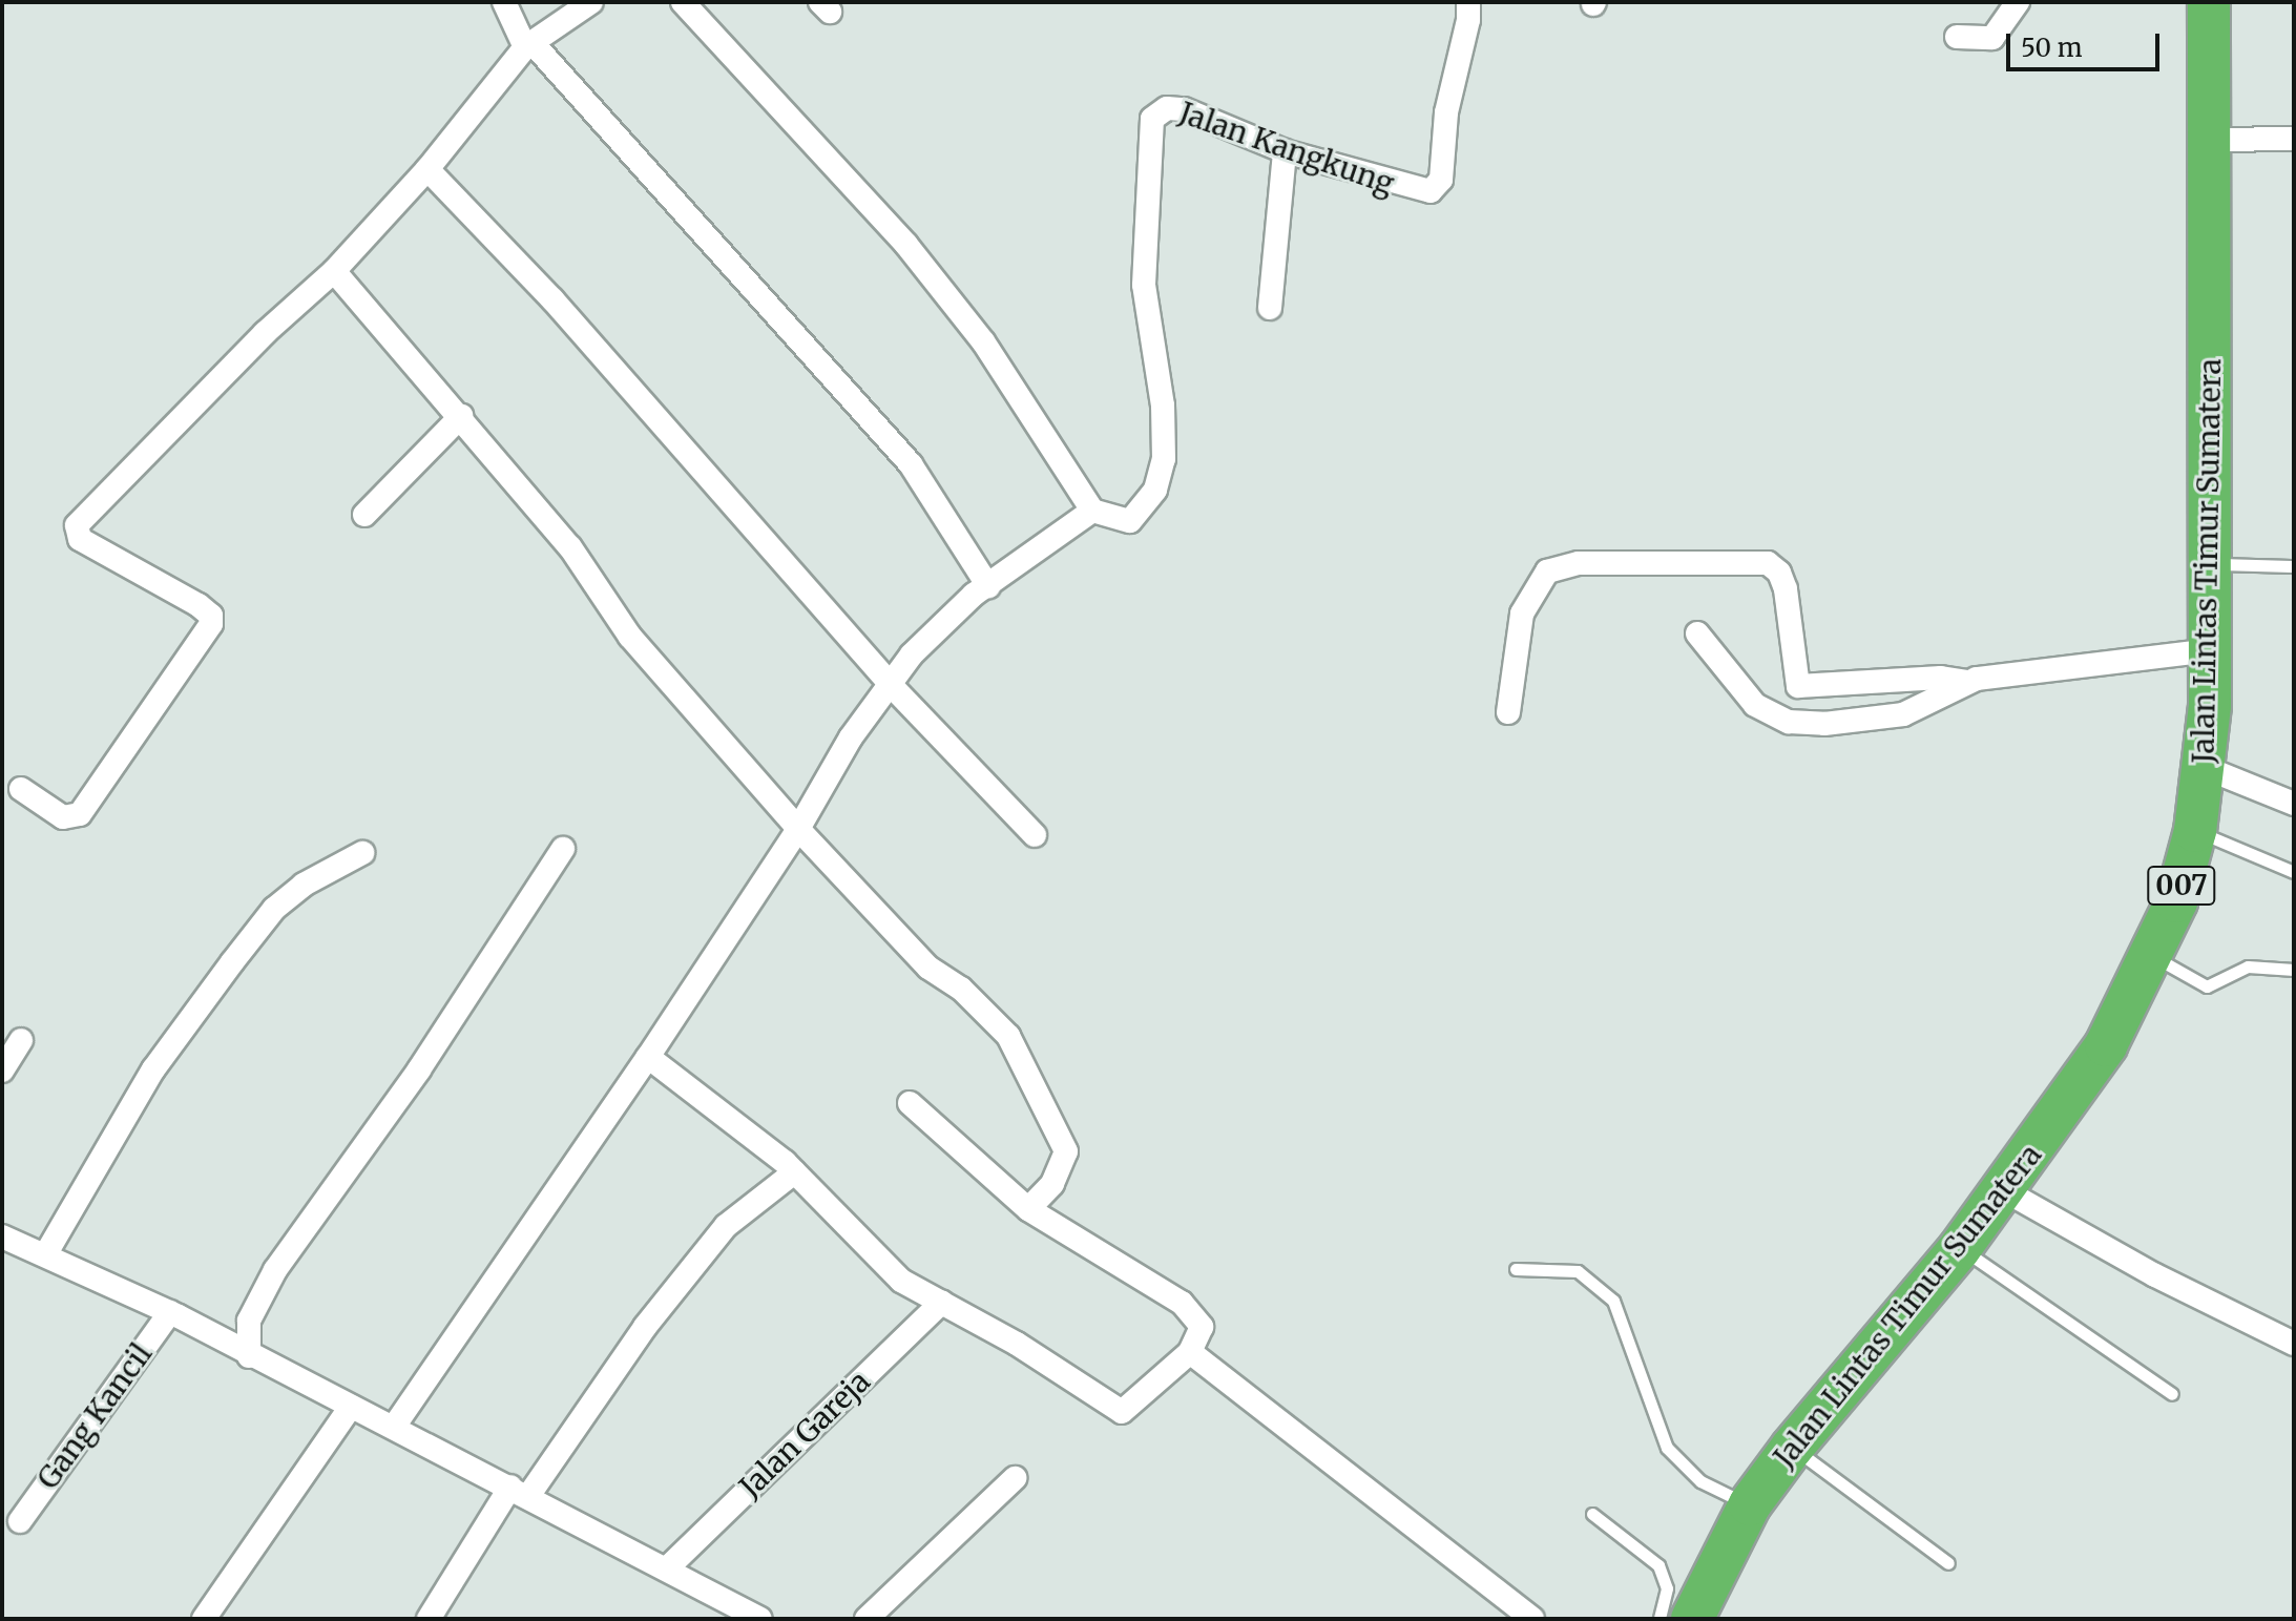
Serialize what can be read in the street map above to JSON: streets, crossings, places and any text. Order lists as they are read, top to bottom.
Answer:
{
  "streets": {
    "highway": ["Jalan Lintas Timur Sumatera", "007"],
    "street": ["Jalan Kangkung", "Gang Kancil", "Jalan Gareja"]
  },
  "scale_bar": "50 m"
}
